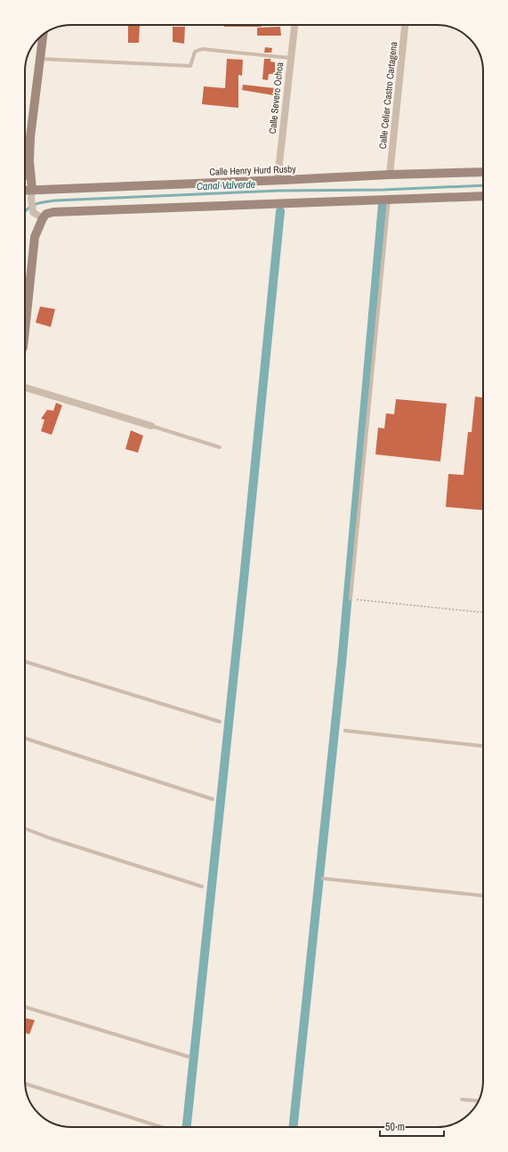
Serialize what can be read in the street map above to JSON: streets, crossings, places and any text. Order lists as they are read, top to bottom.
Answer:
{
  "streets": {
    "street": ["Calle Celier Castro Cartagena", "Calle Severo Ochoa", "Calle Henry Hurd Rusby"]
  },
  "crossings": [
    ["Calle Celier Castro Cartagena", "Calle Henry Hurd Rusby"],
    ["Calle Severo Ochoa", "Calle Henry Hurd Rusby"]
  ],
  "water": ["Canal Valverde"],
  "scale_bar": "50 m"
}
